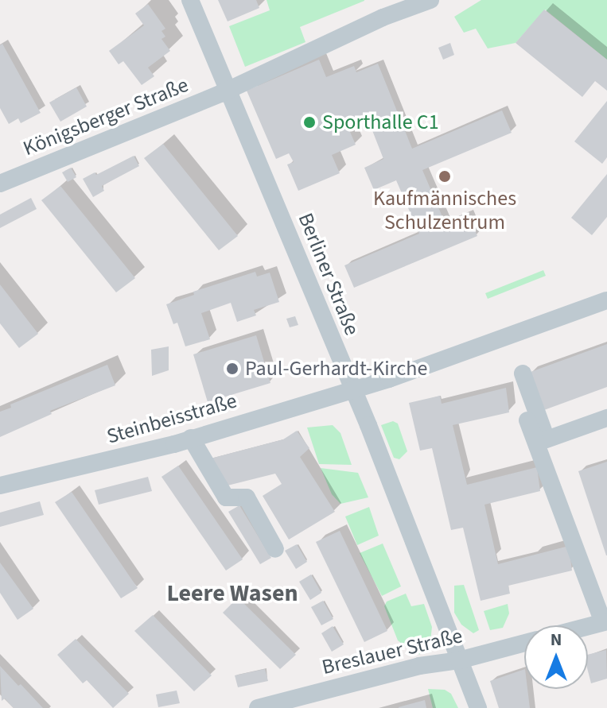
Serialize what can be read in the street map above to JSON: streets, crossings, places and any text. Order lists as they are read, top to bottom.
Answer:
{
  "streets": {
    "street": [
      "Königsberger Straße",
      "Berliner Straße",
      "Steinbeisstraße",
      "Breslauer Straße"
    ]
  },
  "crossings": [
    ["Königsberger Straße", "Berliner Straße"],
    ["Berliner Straße", "Steinbeisstraße"],
    ["Berliner Straße", "Breslauer Straße"]
  ],
  "districts": ["Leere Wasen"],
  "places": ["Sporthalle C1", "Kaufmännisches Schulzentrum", "Paul-Gerhardt-Kirche"],
  "north": "top"
}
